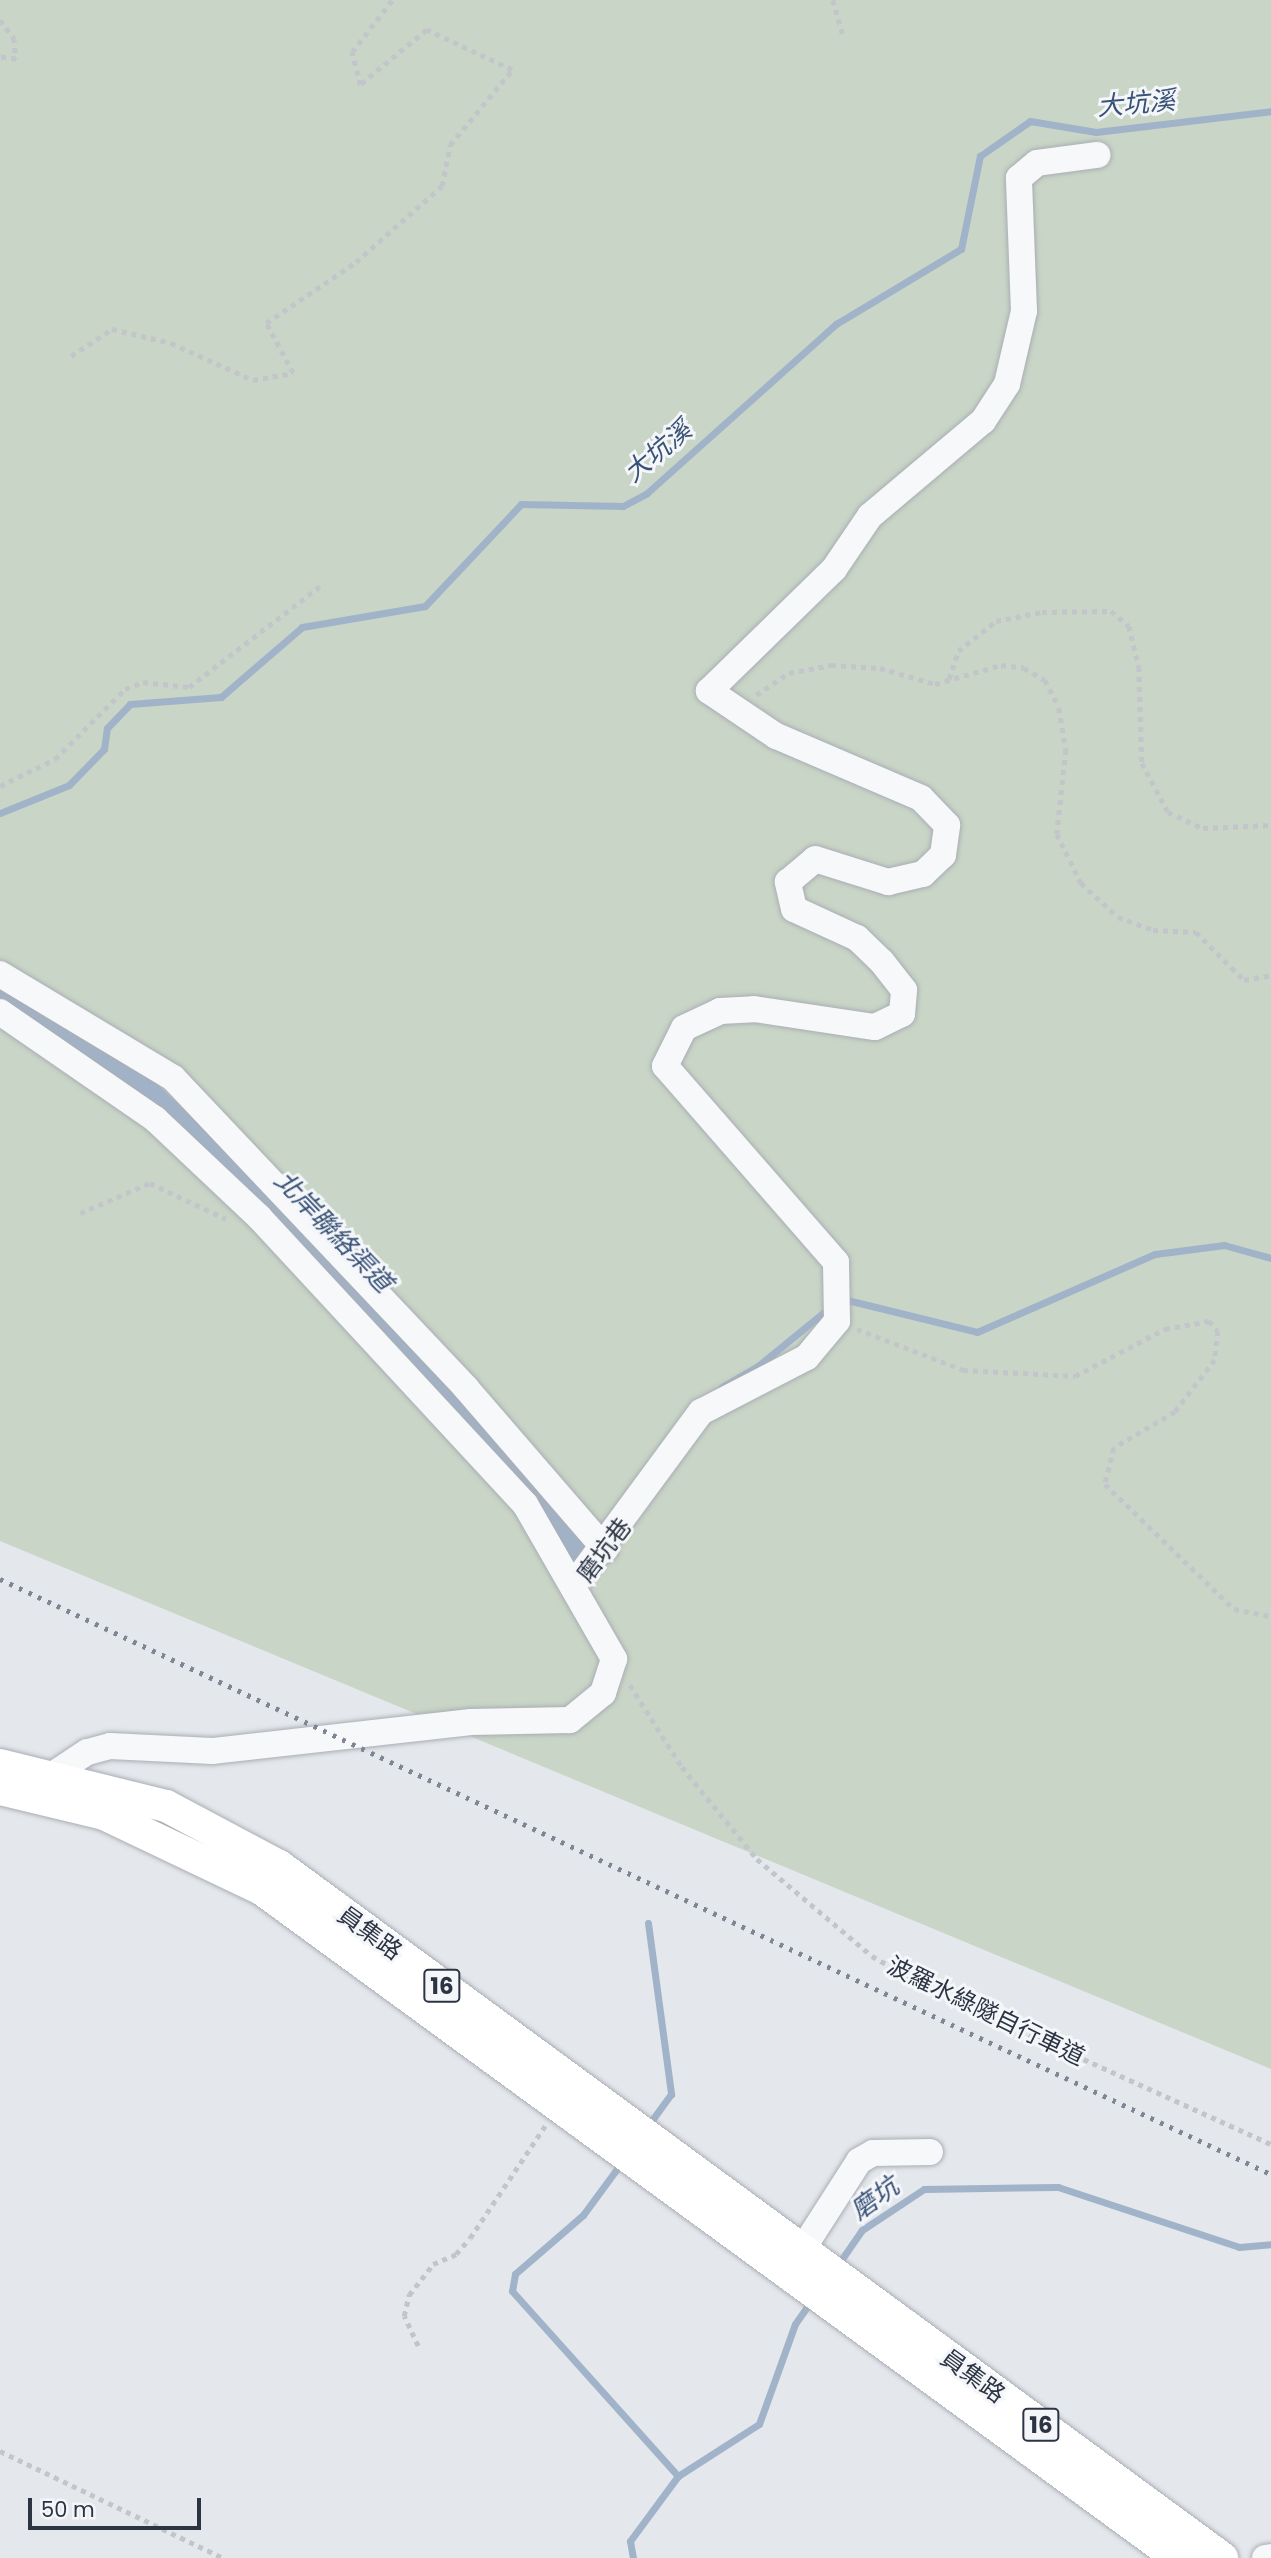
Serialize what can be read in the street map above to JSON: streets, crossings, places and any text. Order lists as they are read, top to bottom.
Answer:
{
  "streets": {
    "main road": ["員集路", "16"],
    "street": ["磨坑巷"],
    "path": ["波羅水綠隧自行車道"]
  },
  "crossings": [
    ["磨坑巷", "波羅水綠隧自行車道"],
    ["員集路", "16"]
  ],
  "water": ["大坑溪", "北岸聯絡渠道", "磨坑"],
  "scale_bar": "50 m"
}
